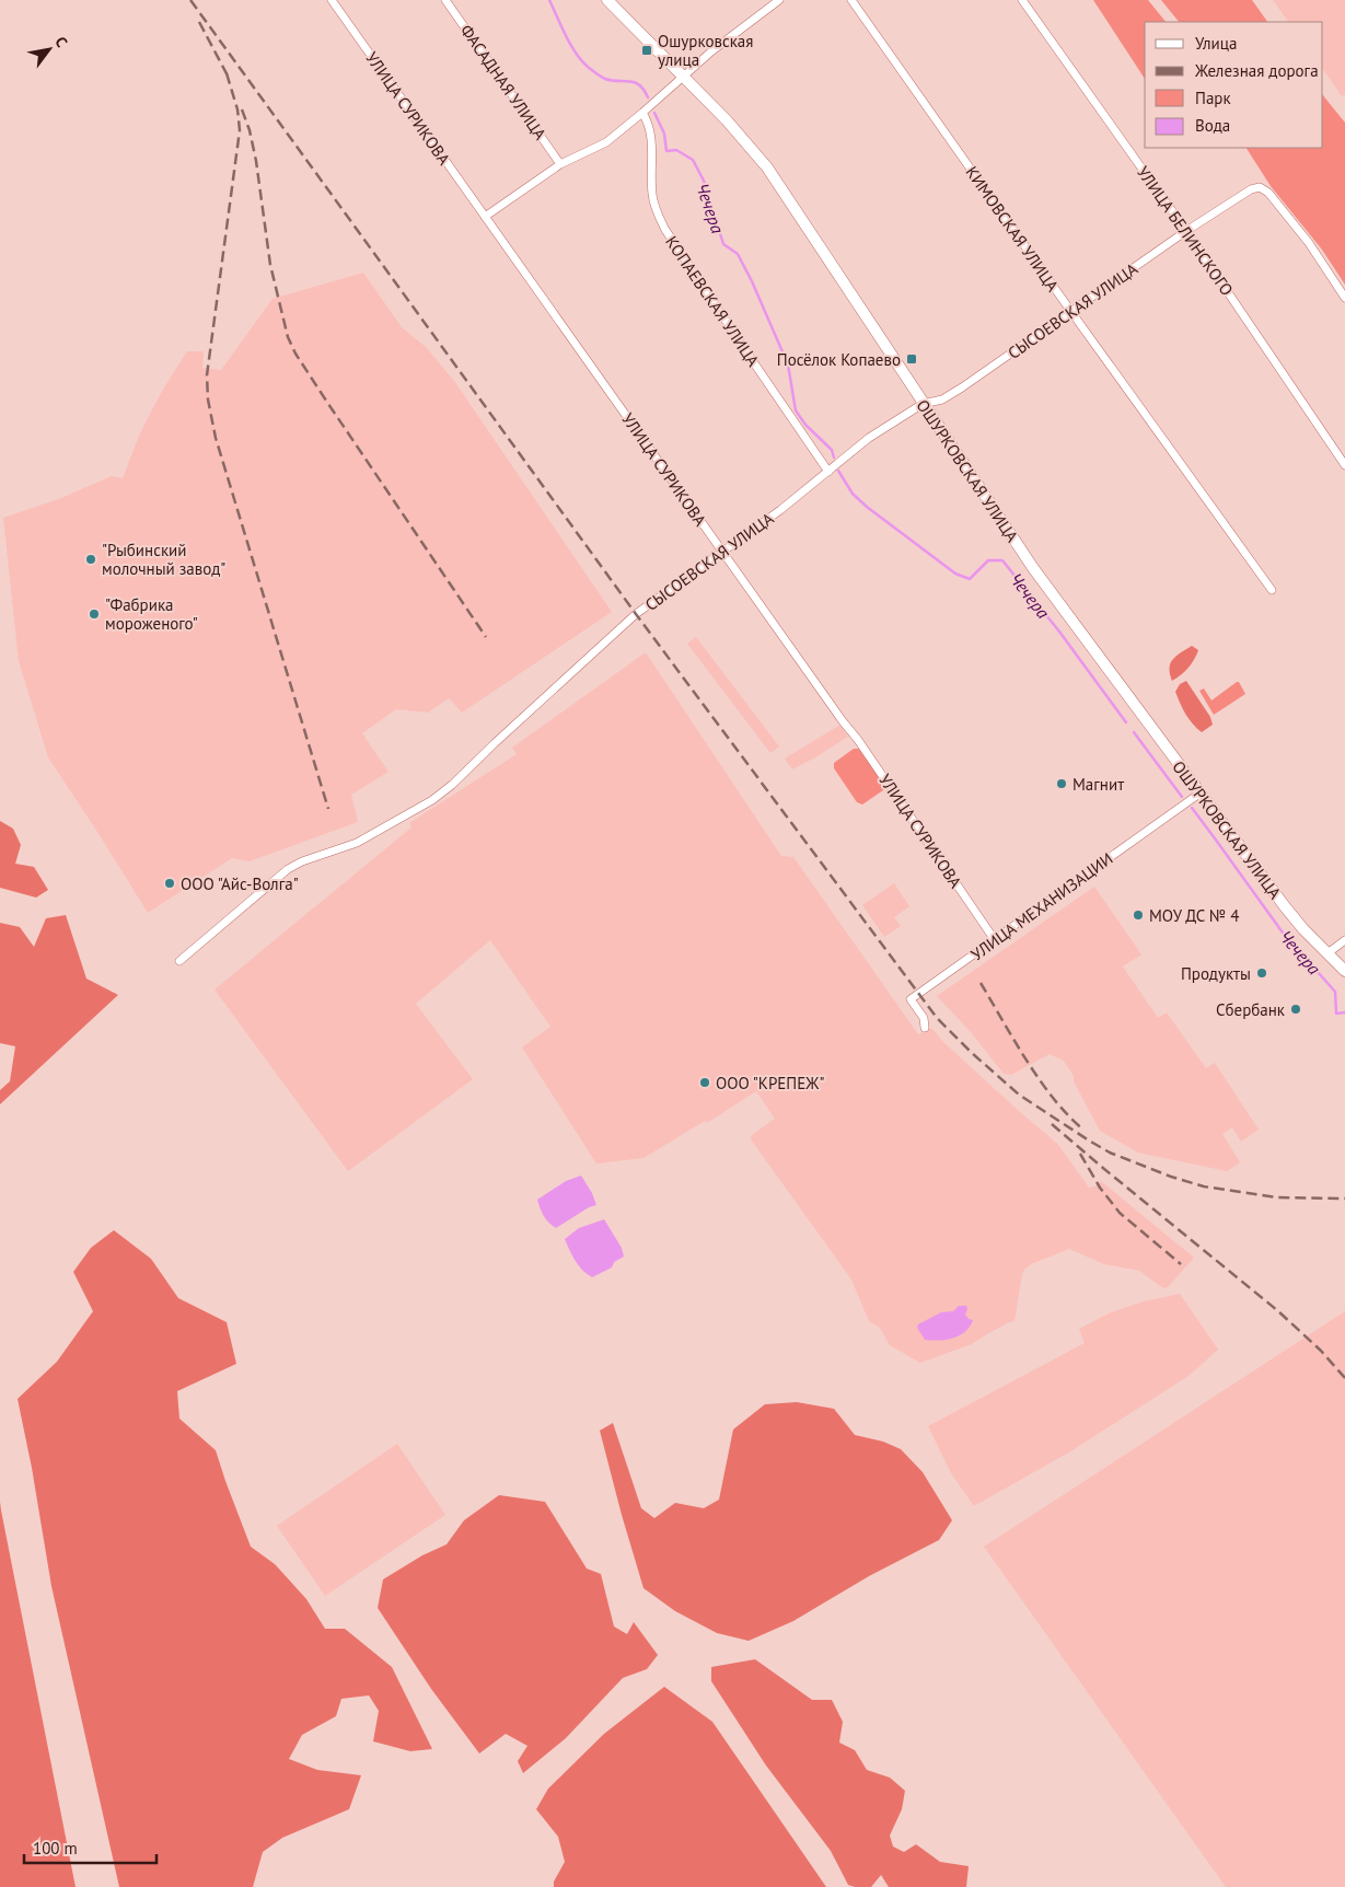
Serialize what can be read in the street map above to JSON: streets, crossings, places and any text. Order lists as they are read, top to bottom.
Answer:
{
  "streets": {
    "street": [
      "ФАСАДНАЯ УЛИЦА",
      "УЛИЦА СУРИКОВА",
      "КИМОВСКАЯ УЛИЦА",
      "УЛИЦА БЕЛИНСКОГО",
      "КОПАЕВСКАЯ УЛИЦА",
      "СЫСОЕВСКАЯ УЛИЦА",
      "ОШУРКОВСКАЯ УЛИЦА",
      "УЛИЦА МЕХАНИЗАЦИИ"
    ]
  },
  "crossings": [
    ["УЛИЦА СУРИКОВА", "СЫСОЕВСКАЯ УЛИЦА"],
    ["УЛИЦА СУРИКОВА", "УЛИЦА МЕХАНИЗАЦИИ"],
    ["КИМОВСКАЯ УЛИЦА", "СЫСОЕВСКАЯ УЛИЦА"],
    ["УЛИЦА БЕЛИНСКОГО", "СЫСОЕВСКАЯ УЛИЦА"],
    ["КОПАЕВСКАЯ УЛИЦА", "СЫСОЕВСКАЯ УЛИЦА"],
    ["СЫСОЕВСКАЯ УЛИЦА", "ОШУРКОВСКАЯ УЛИЦА"],
    ["ОШУРКОВСКАЯ УЛИЦА", "УЛИЦА МЕХАНИЗАЦИИ"]
  ],
  "water": ["Чечера"],
  "places": {
    "transit": ["Ошурковская улица", "Посёлок Копаево"],
    "other": [
      "\"Рыбинский молочный завод\"",
      "\"Фабрика мороженого\"",
      "Магнит",
      "ООО \"Айс-Волга\"",
      "МОУ ДС № 4",
      "Продукты",
      "Сбербанк",
      "ООО \"КРЕПЕЖ\""
    ]
  },
  "legend": [
    "Улица",
    "Железная дорога",
    "Парк",
    "Вода"
  ],
  "scale_bar": "100 m",
  "north": "top right"
}
